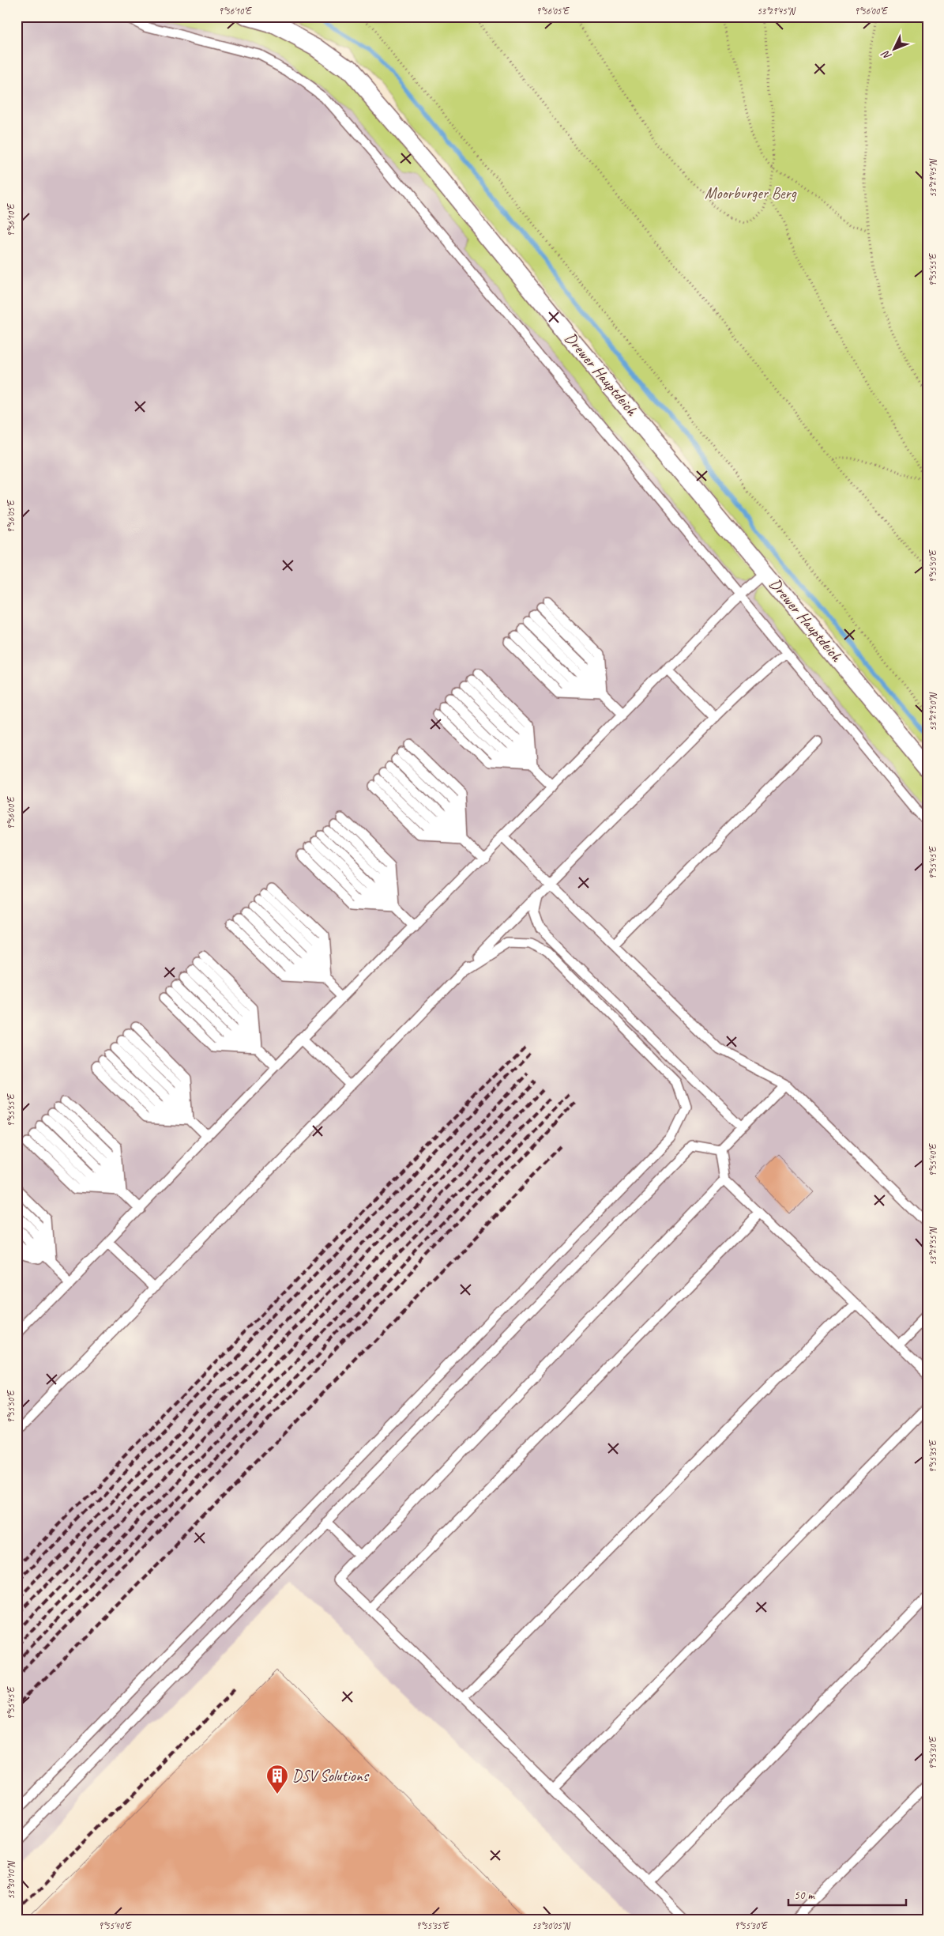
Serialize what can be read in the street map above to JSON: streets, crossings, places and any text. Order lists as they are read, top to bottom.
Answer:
{
  "streets": {
    "street": ["Drewer Hauptdeich"]
  },
  "parks": ["Moorburger Berg"],
  "places": {
    "building": ["DSV Solutions"]
  },
  "scale_bar": "50 m",
  "north": "bottom left",
  "coordinates": [
    "9°56'10\"E",
    "9°56'05\"E",
    "53°29'45\"N",
    "9°56'00\"E",
    "9°55'55\"E",
    "9°55'50\"E",
    "53°29'50\"N",
    "9°55'45\"E",
    "9°55'40\"E",
    "53°29'55\"N",
    "9°55'35\"E",
    "9°55'30\"E",
    "53°30'10\"N",
    "53°30'05\"N"
  ]
}
